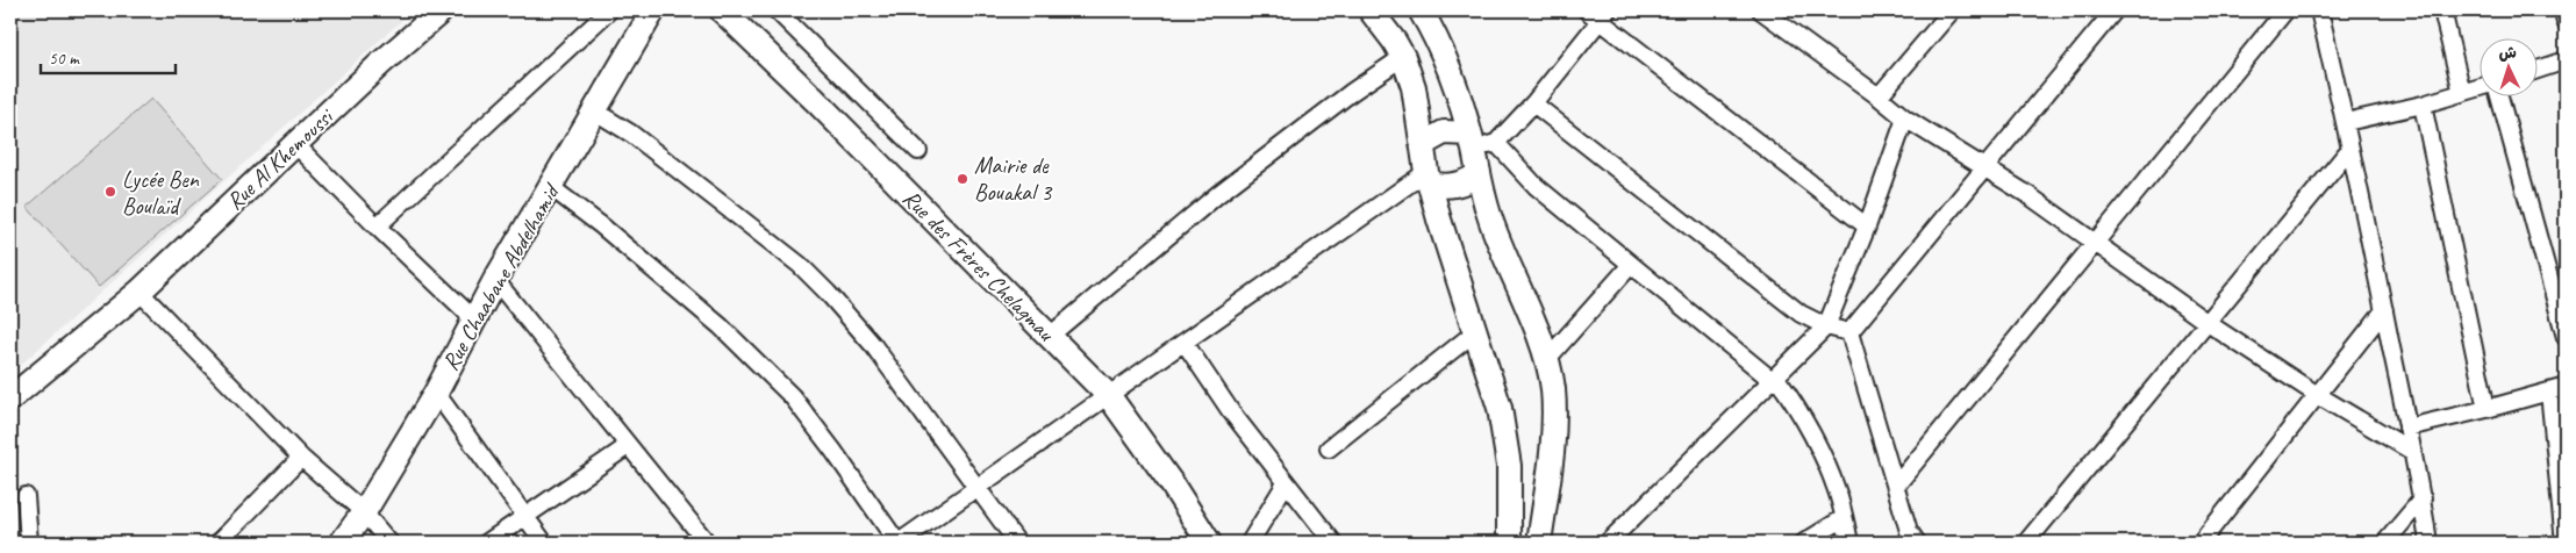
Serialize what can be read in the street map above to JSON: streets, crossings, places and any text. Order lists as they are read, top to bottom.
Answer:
{
  "streets": {
    "main road": ["Rue Al Khemoussi", "Rue des Frères Chelagmau", "Rue Chaabane Abdelhamid"]
  },
  "places": ["Mairie de Bouakal 3", "Lycée Ben Boulaïd"],
  "scale_bar": "50 m",
  "north": "top"
}
